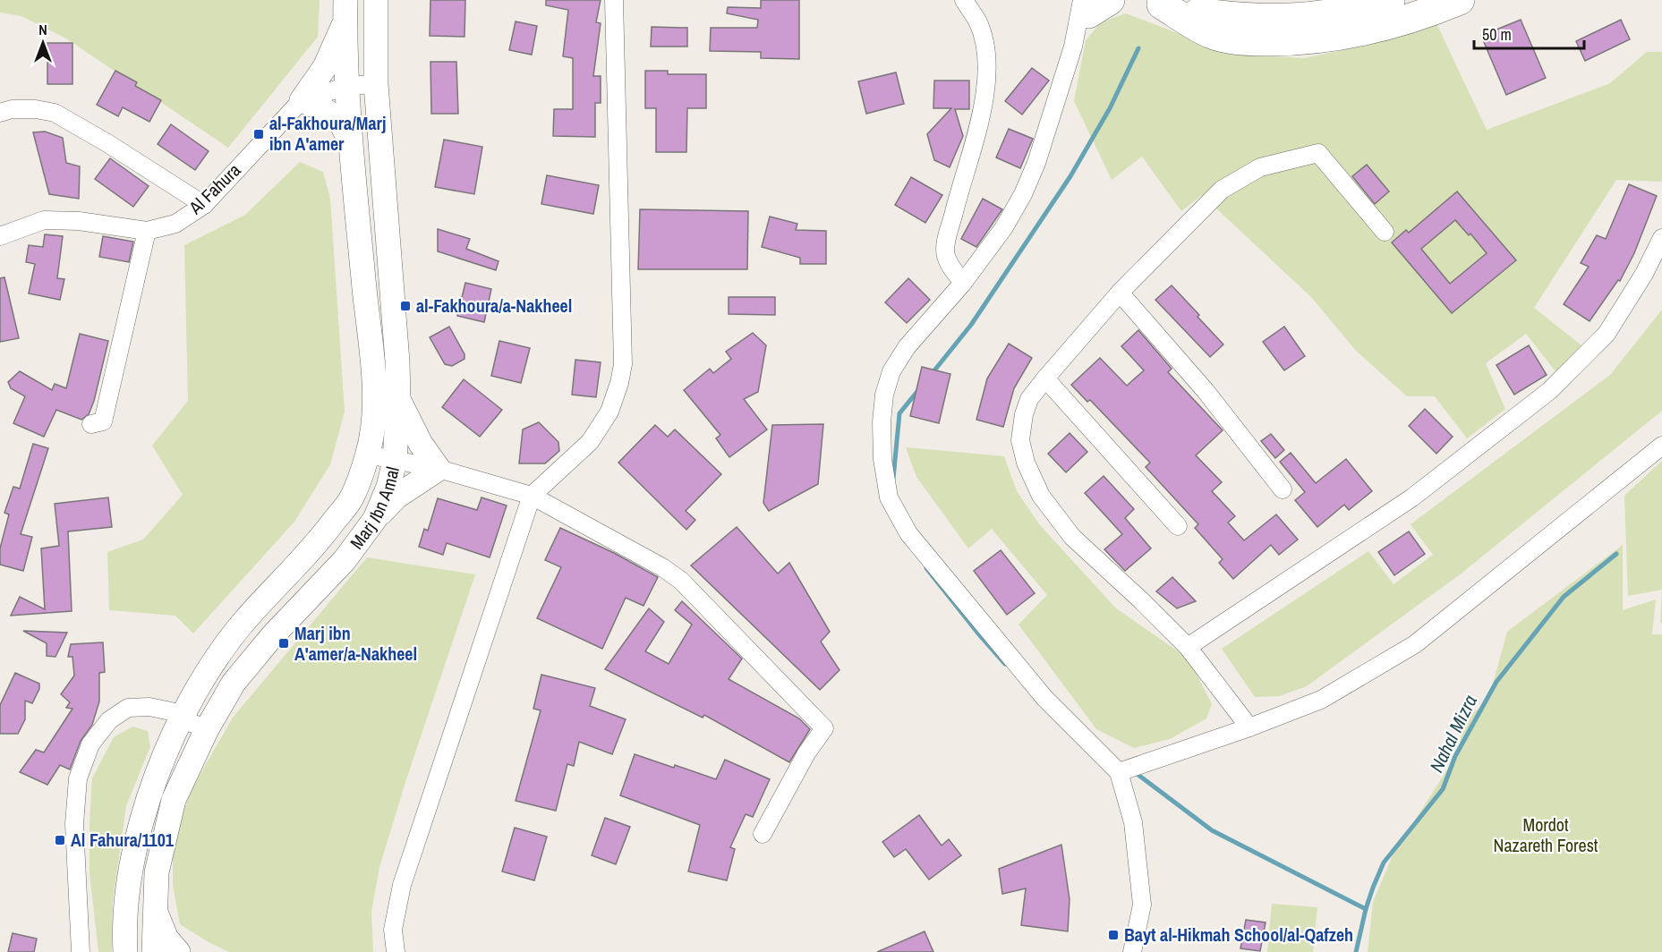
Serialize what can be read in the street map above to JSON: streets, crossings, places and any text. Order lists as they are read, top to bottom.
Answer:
{
  "streets": {
    "street": ["Al Fahura", "Marj Ibn Amal"]
  },
  "crossings": [
    ["Al Fahura", "Marj Ibn Amal"]
  ],
  "water": ["Nahal Mizra"],
  "parks": ["Mordot Nazareth Forest"],
  "places": {
    "transit": [
      "al-Fakhoura/Marj ibn A'amer",
      "al-Fakhoura/a-Nakheel",
      "Marj ibn A'amer/a-Nakheel",
      "Al Fahura/1101",
      "Bayt al-Hikmah School/al-Qafzeh"
    ]
  },
  "scale_bar": "50 m",
  "north": "top"
}
